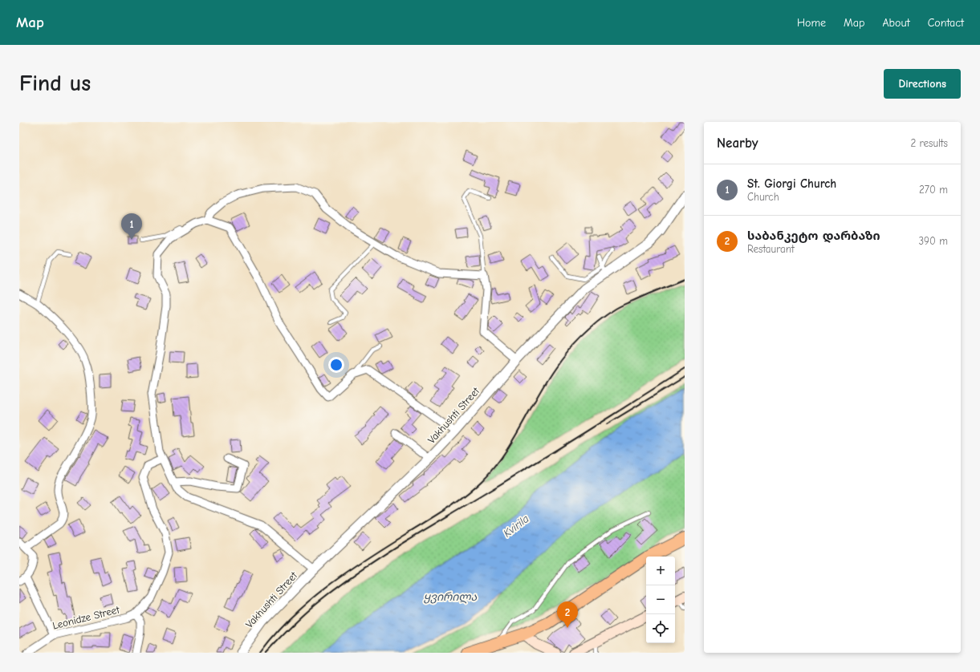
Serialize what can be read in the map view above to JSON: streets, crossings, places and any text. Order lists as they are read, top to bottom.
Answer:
{
  "streets": {
    "street": ["Vakhushti Street", "Leonidze Street"]
  },
  "water": ["Kvirila", "ყვირილა"],
  "page": {
    "header": "Map",
    "nav": [
      "Home",
      "Map",
      "About",
      "Contact"
    ],
    "buttons": "Directions",
    "title": "Find us",
    "heading": ["Nearby", "2 results"],
    "list": [
      {
        "mark": "1",
        "name": "St. Giorgi Church",
        "note": "Church",
        "value": "270 m"
      },
      {
        "mark": "2",
        "name": "საბანკეტო დარბაზი",
        "note": "Restaurant",
        "value": "390 m"
      }
    ],
    "pins": ["1", "2"],
    "map_buttons": ["+", "−"]
  }
}
